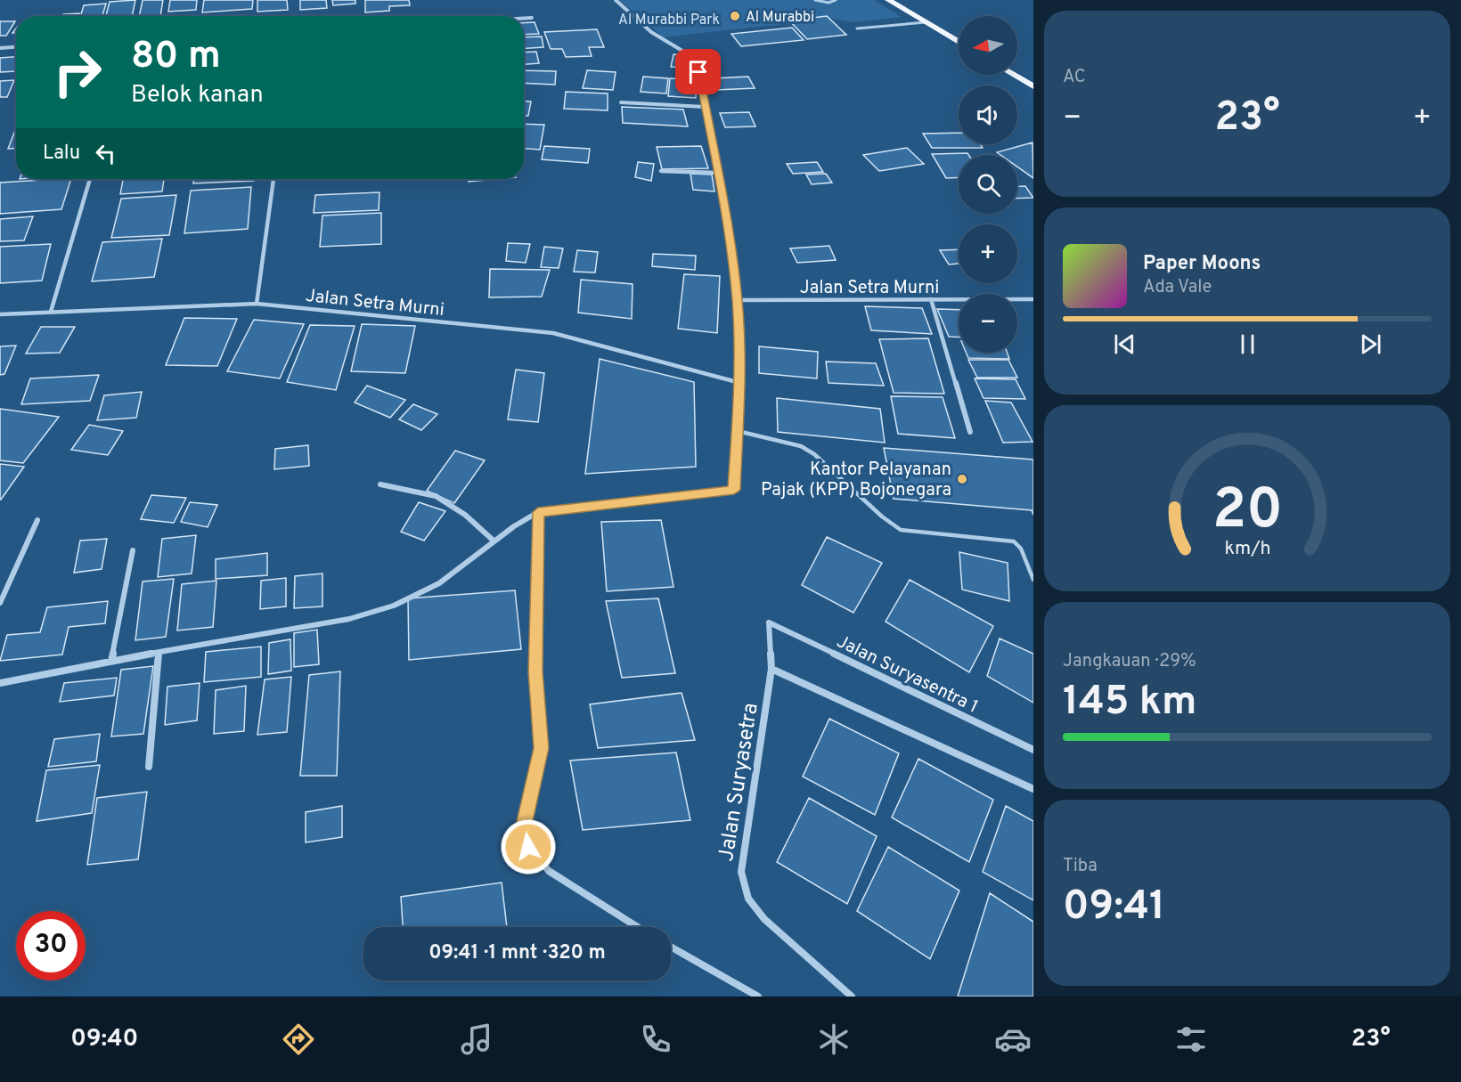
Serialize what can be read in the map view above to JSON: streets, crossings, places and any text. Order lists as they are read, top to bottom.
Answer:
{
  "streets": {
    "street": ["Jalan Setra Murni", "Jalan Suryasentra 1", "Jalan Suryasetra"]
  },
  "crossings": [
    ["Jalan Suryasentra 1", "Jalan Suryasetra"]
  ],
  "parks": ["Al Murabbi Park"],
  "places": ["Al Murabbi", "Kantor Pelayanan Pajak (KPP) Bojonegara"],
  "north": "left",
  "page": {
    "tile": [
      "AC",
      ["Jangkauan · 29%", "145 km"],
      ["Tiba", "09:41"]
    ],
    "map_buttons": ["+", "−"],
    "turn": ["80 m", "Belok kanan"],
    "heat": ["−", "23°", "+"],
    "then": "Lalu",
    "song": ["Paper Moons", "Ada Vale"],
    "limit": "30",
    "trip": "09:41 · 1 mnt · 320 m",
    "tabs": ["09:40", "23°"],
    "gauge": ["20", "km/h"]
  }
}
